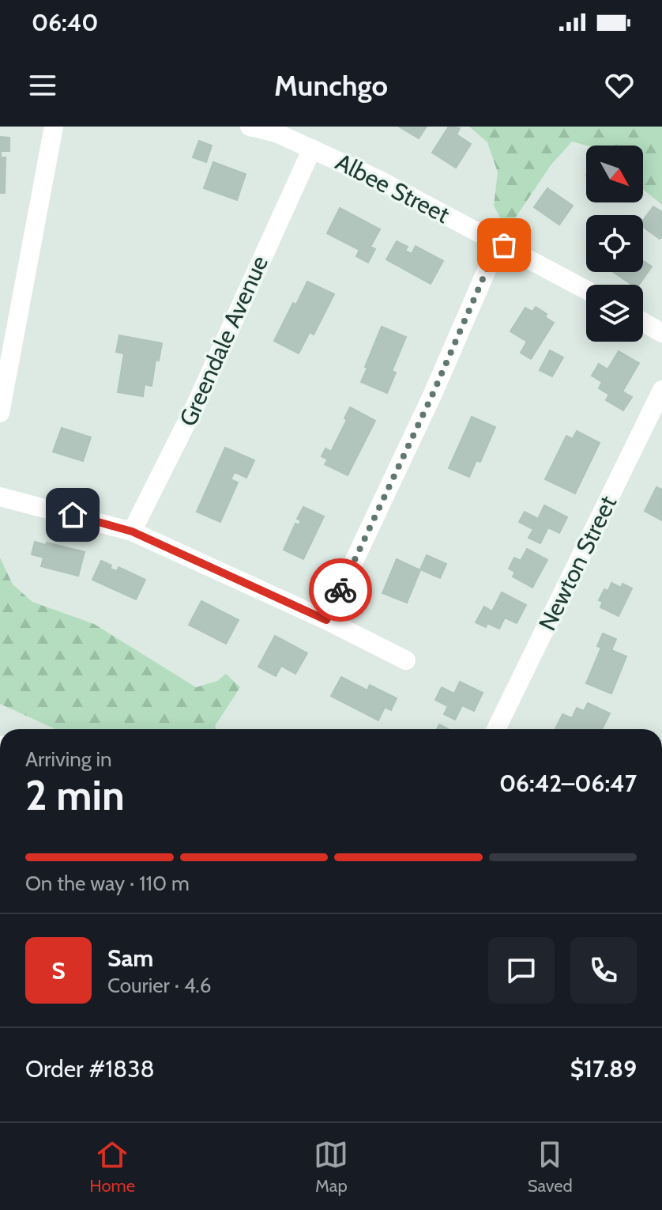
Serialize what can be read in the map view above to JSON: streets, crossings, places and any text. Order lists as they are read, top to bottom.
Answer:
{
  "streets": {
    "street": ["Albee Street", "Greendale Avenue", "Newton Street"]
  },
  "crossings": [
    ["Albee Street", "Greendale Avenue"]
  ],
  "north": "bottom right",
  "page": {
    "status": "06:40",
    "header": "Munchgo",
    "heading": ["2 min", "Arriving in", "06:42–06:47"],
    "panel": [
      "Sam",
      "Courier · 4.6",
      "Order #1838",
      "$17.89"
    ],
    "bar": "On the way · 110 m",
    "round": "S",
    "tabs": ["Home", "Map", "Saved"]
  }
}
